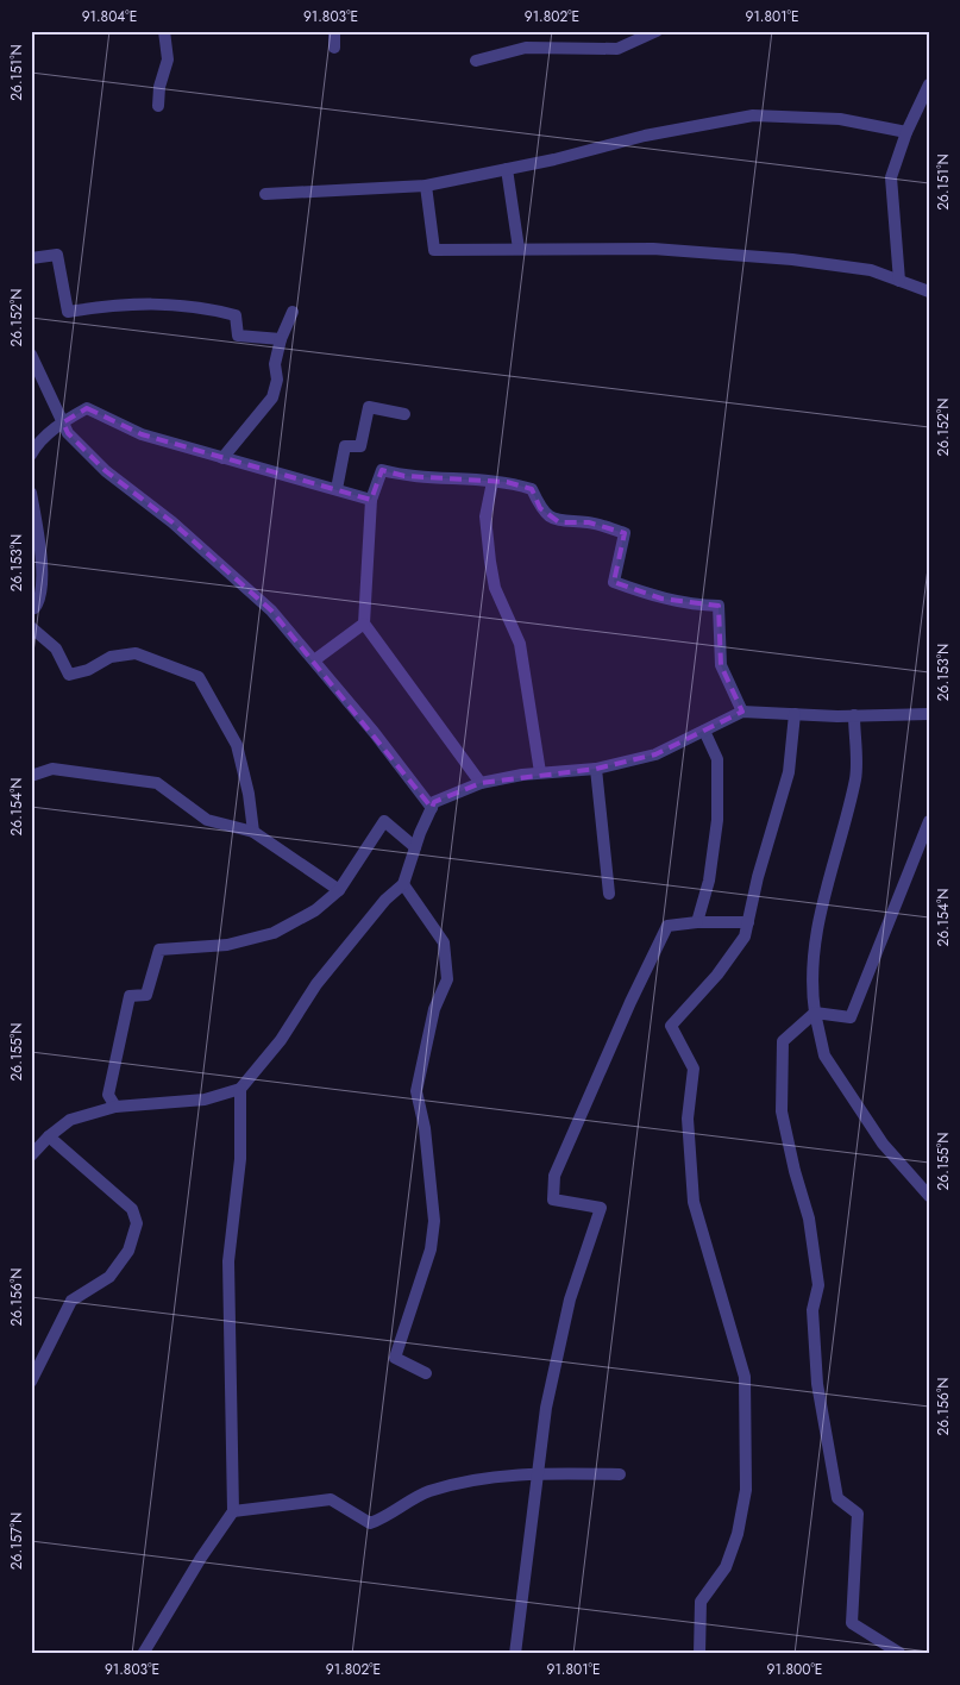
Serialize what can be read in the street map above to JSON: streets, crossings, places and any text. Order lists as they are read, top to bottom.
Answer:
{
  "coordinates": [
    "91.804°E",
    "91.803°E",
    "91.802°E",
    "91.801°E",
    "26.151°N",
    "26.152°N",
    "26.153°N",
    "26.154°N",
    "26.155°N",
    "26.156°N",
    "26.157°N",
    "91.800°E"
  ]
}
